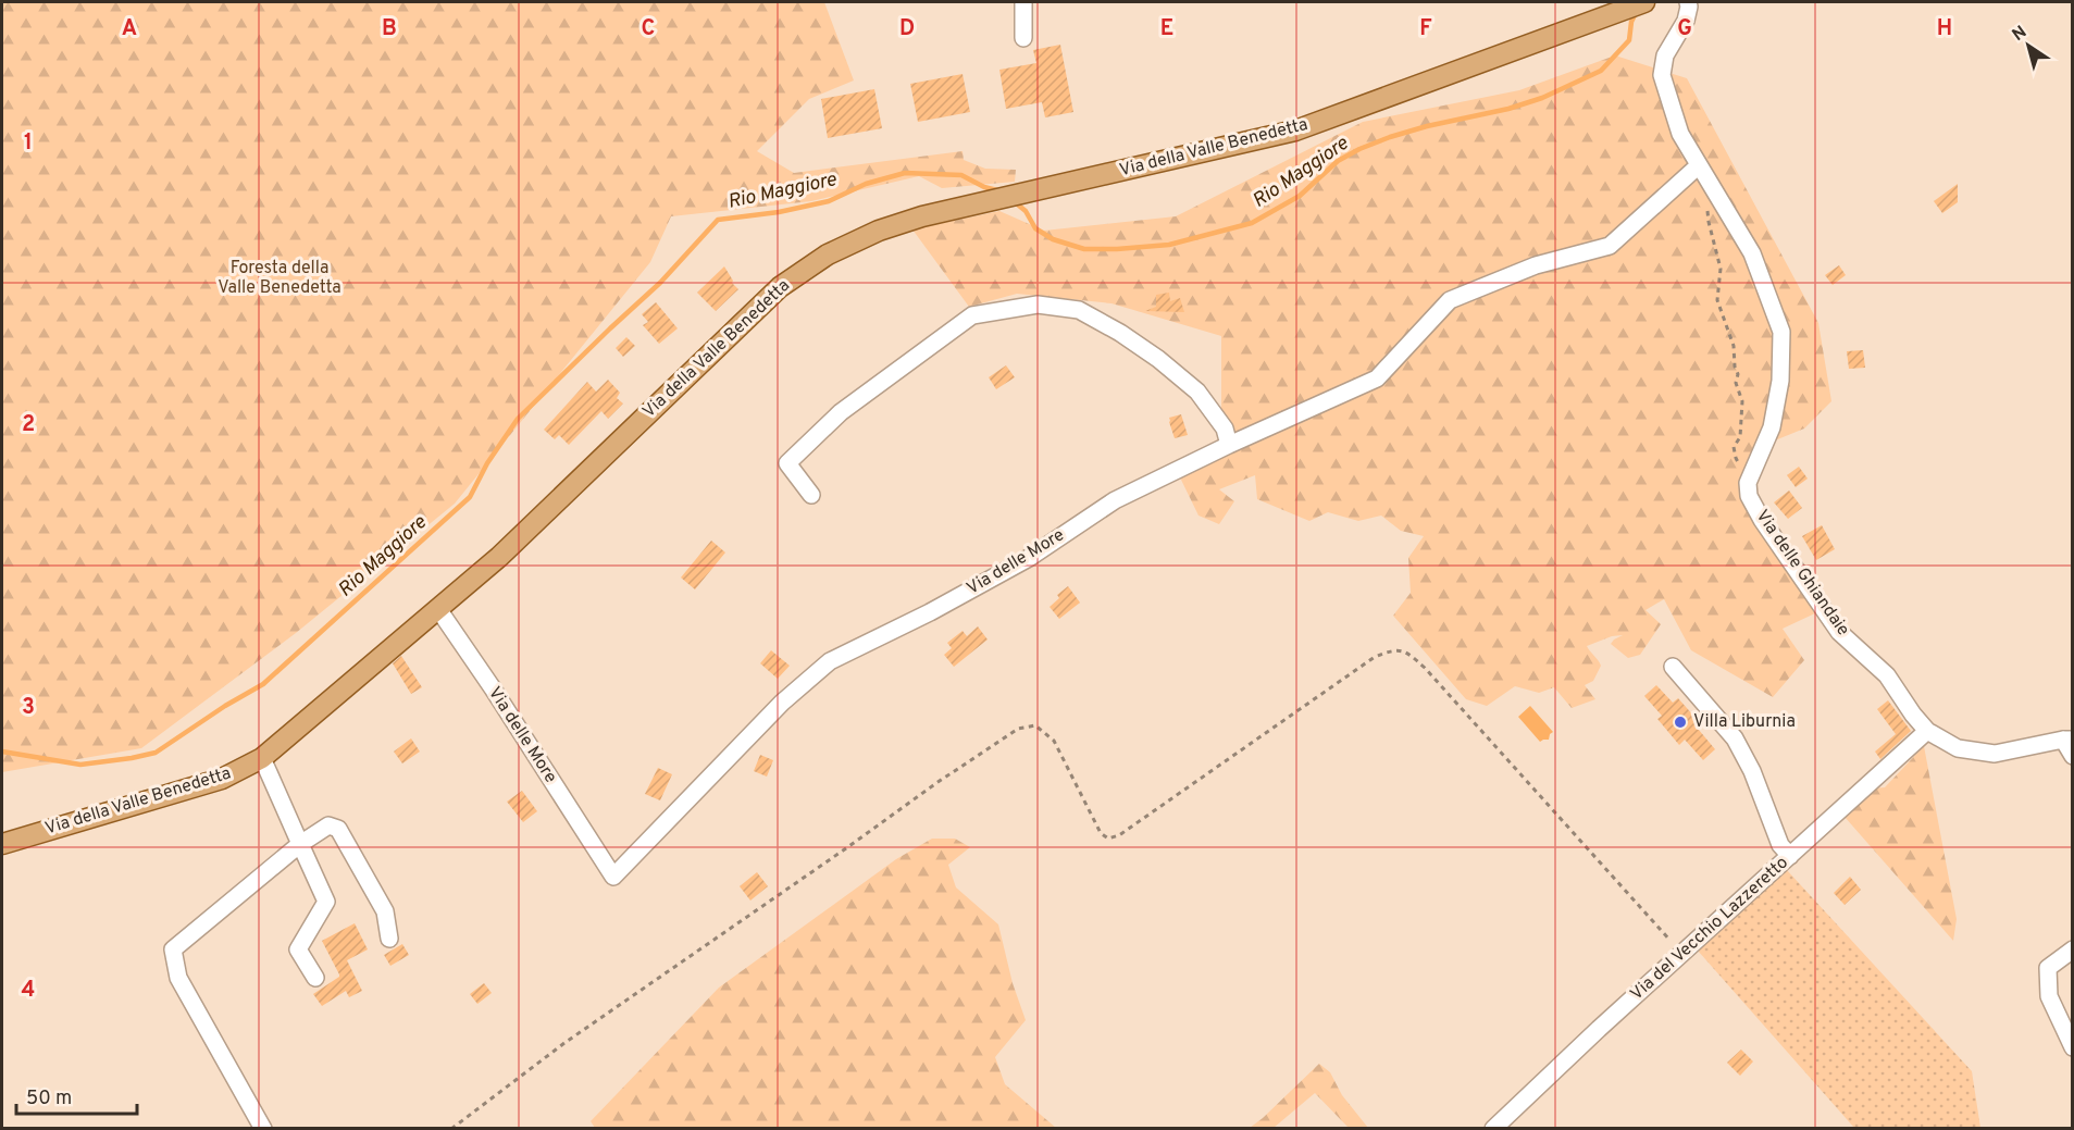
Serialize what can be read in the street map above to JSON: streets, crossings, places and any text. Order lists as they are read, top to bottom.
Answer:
{
  "streets": {
    "main road": ["Via della Valle Benedetta"],
    "street": ["Via delle More", "Via delle Ghiandaie", "Via del Vecchio Lazzeretto"]
  },
  "crossings": [
    ["Via della Valle Benedetta", "Via delle More"],
    ["Via delle Ghiandaie", "Via del Vecchio Lazzeretto"]
  ],
  "water": ["Rio Maggiore"],
  "parks": ["Foresta della Valle Benedetta"],
  "places": ["Villa Liburnia"],
  "scale_bar": "50 m",
  "north": "top left",
  "grid": {
    "columns": [
      "A",
      "B",
      "C",
      "D",
      "E",
      "F",
      "G",
      "H"
    ],
    "rows": [
      "1",
      "2",
      "3",
      "4"
    ]
  }
}
